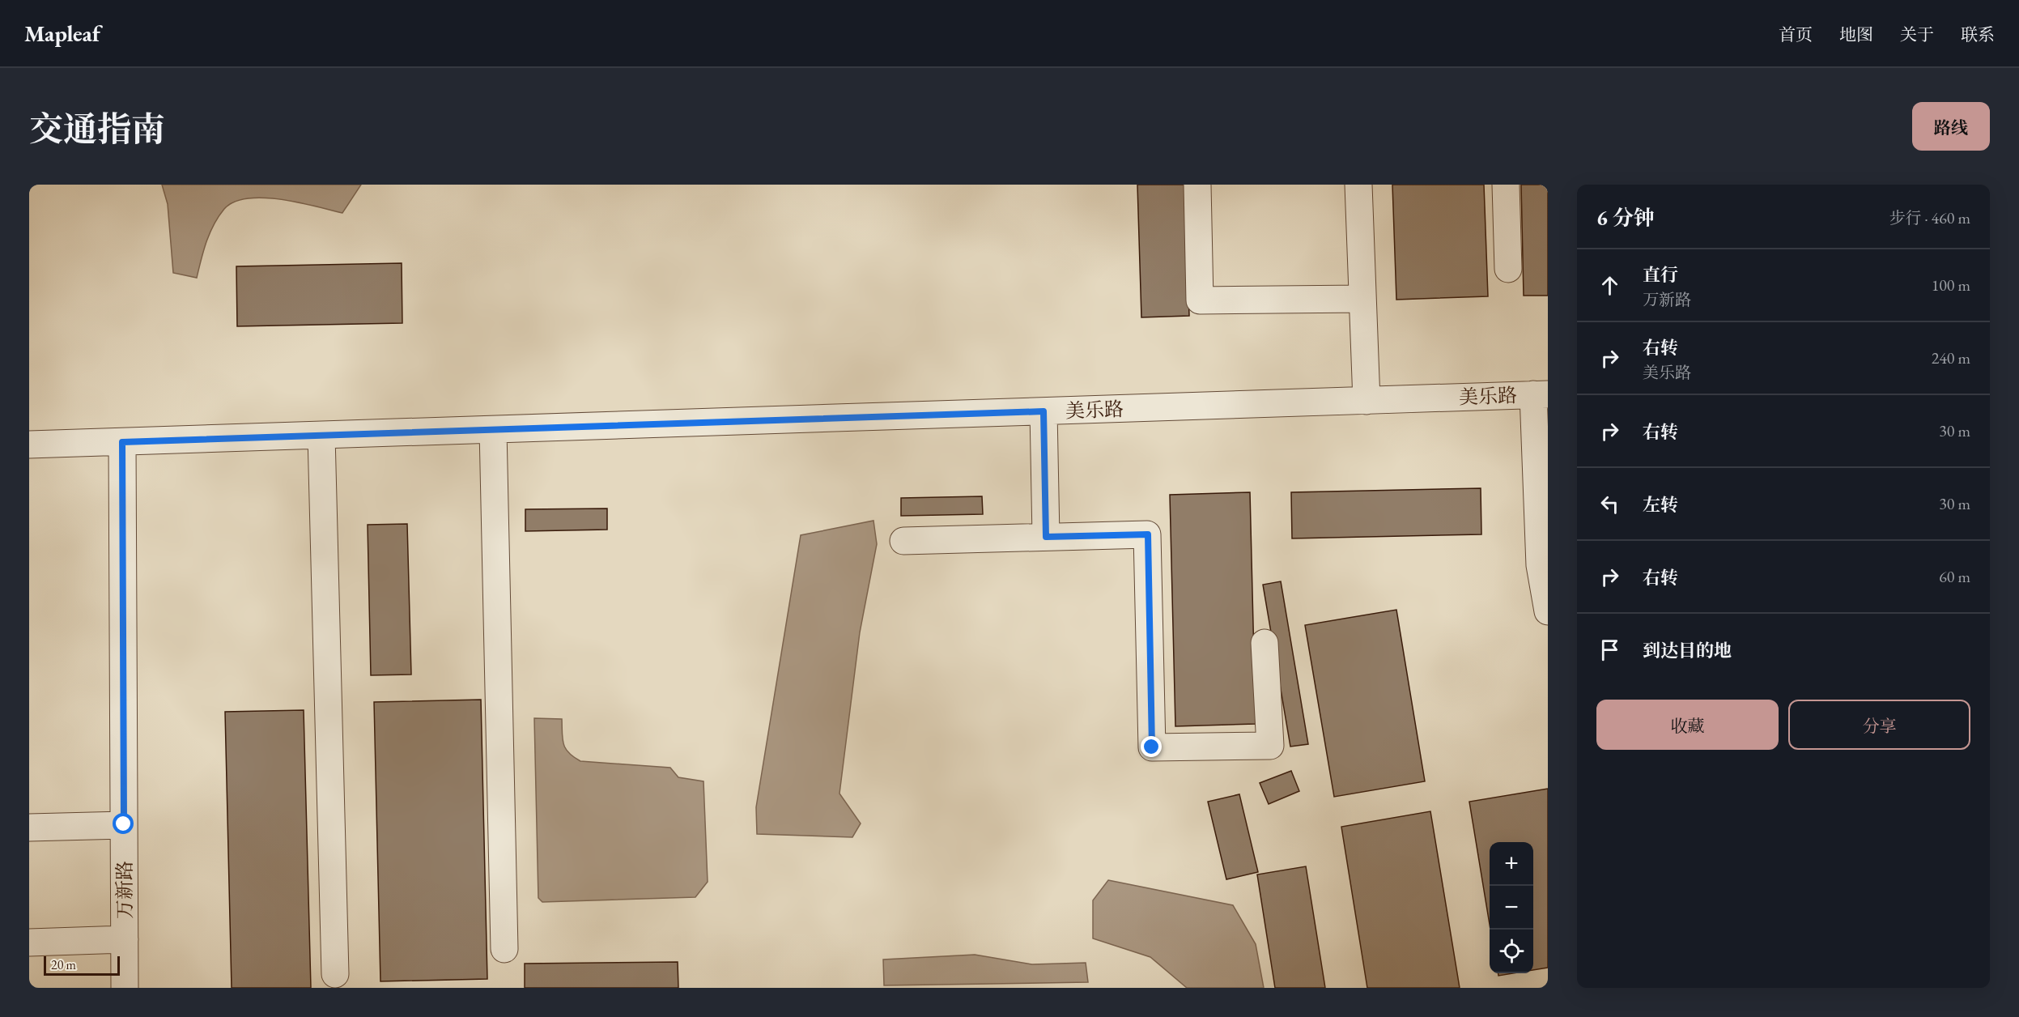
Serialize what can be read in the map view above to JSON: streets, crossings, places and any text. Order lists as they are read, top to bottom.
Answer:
{
  "streets": {
    "street": ["美乐路", "万新路"]
  },
  "crossings": [
    ["美乐路", "万新路"]
  ],
  "scale_bar": "20 m",
  "page": {
    "header": "Mapleaf",
    "nav": [
      "首页",
      "地图",
      "关于",
      "联系"
    ],
    "title": "交通指南",
    "buttons": [
      "路线",
      ["收藏", "分享"]
    ],
    "heading": ["6 分钟", "步行 · 460 m"],
    "list": [
      ["直行", "万新路", "100 m"],
      ["右转", "美乐路", "240 m"],
      ["右转", "30 m"],
      ["左转", "30 m"],
      ["右转", "60 m"],
      "到达目的地"
    ],
    "map_buttons": ["+", "−"],
    "scale": "20 m"
  }
}
